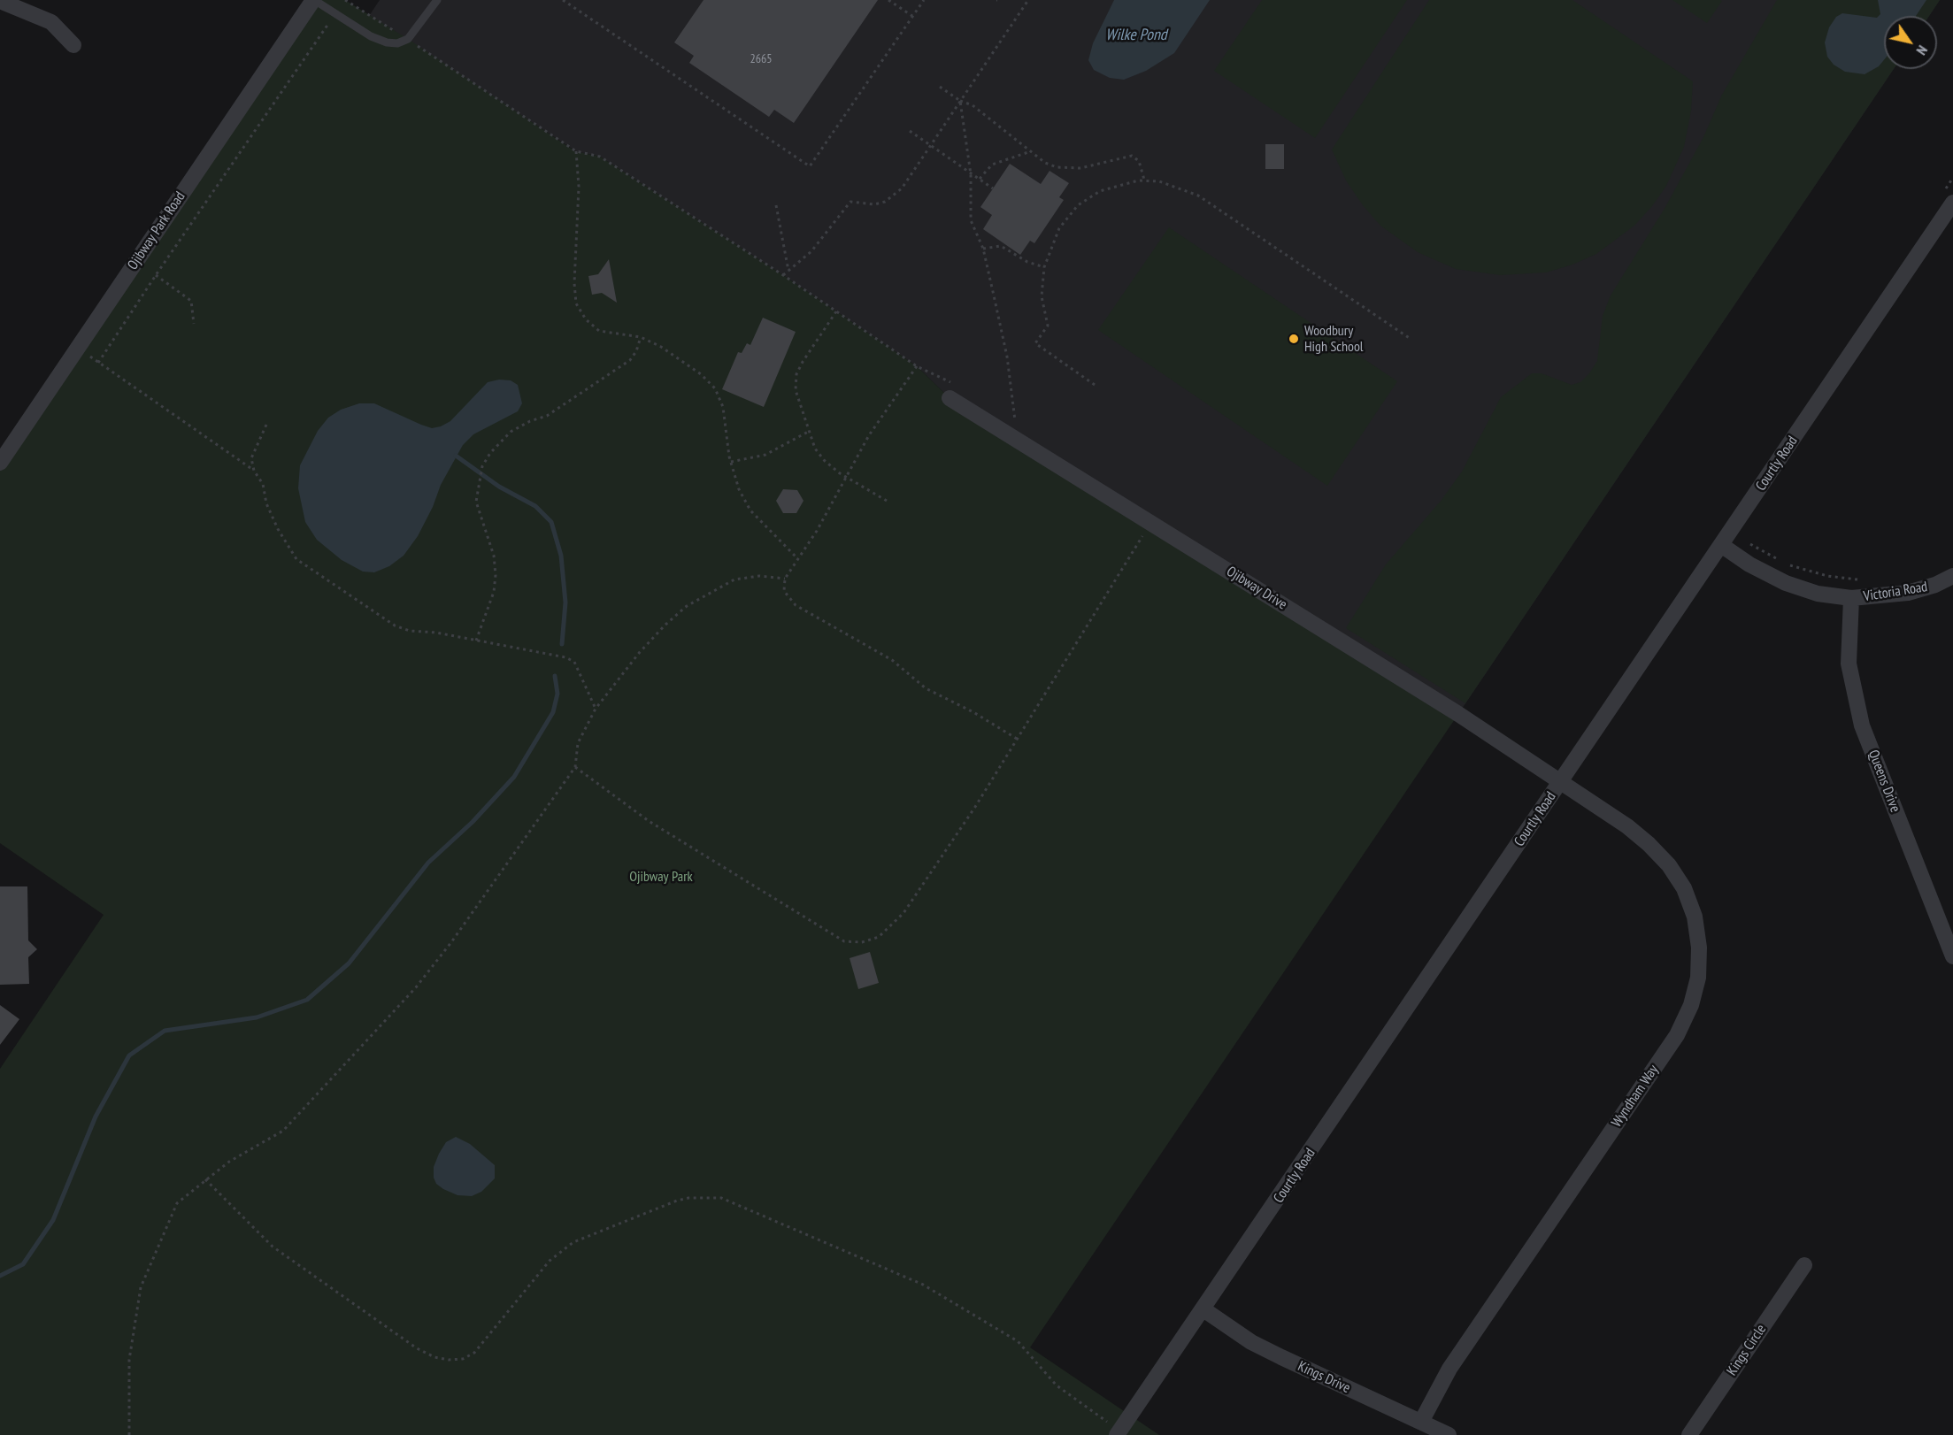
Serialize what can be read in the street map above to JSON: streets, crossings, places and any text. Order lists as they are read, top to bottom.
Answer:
{
  "streets": {
    "street": [
      "Ojibway Park Road",
      "Courtly Road",
      "Ojibway Drive",
      "Victoria Road",
      "Queens Drive",
      "Wyndham Way",
      "Kings Circle",
      "Kings Drive"
    ]
  },
  "crossings": [
    ["Courtly Road", "Ojibway Drive"],
    ["Courtly Road", "Victoria Road"],
    ["Courtly Road", "Wyndham Way"],
    ["Courtly Road", "Kings Drive"],
    ["Ojibway Drive", "Wyndham Way"],
    ["Victoria Road", "Queens Drive"],
    ["Wyndham Way", "Kings Drive"]
  ],
  "water": ["Wilke Pond"],
  "parks": ["Ojibway Park"],
  "places": ["Woodbury High School"],
  "house_numbers": ["2665"],
  "north": "bottom right"
}
